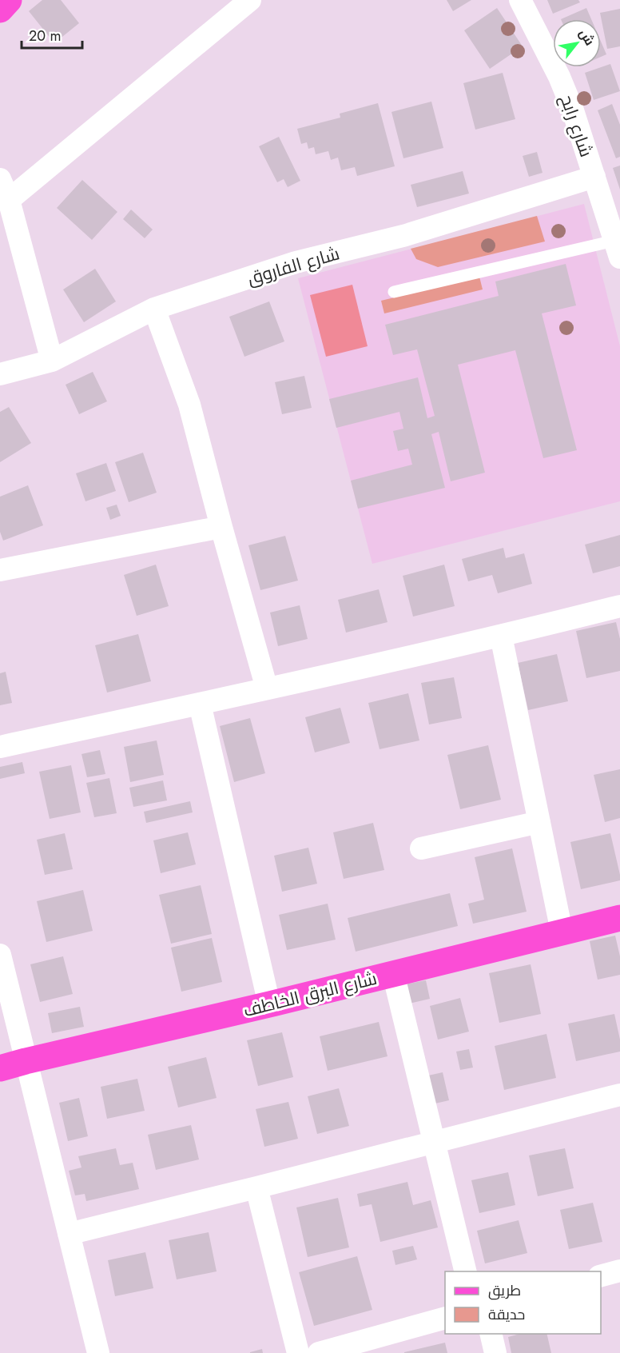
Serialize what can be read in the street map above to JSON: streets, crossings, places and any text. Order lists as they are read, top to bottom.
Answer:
{
  "streets": {
    "main road": ["شارع البرق الخاطف"],
    "street": ["شارع رابح", "شارع الفاروق"]
  },
  "crossings": [
    ["شارع رابح", "شارع الفاروق"]
  ],
  "legend": ["طريق", "حديقة"],
  "scale_bar": "20 m",
  "north": "top right"
}
